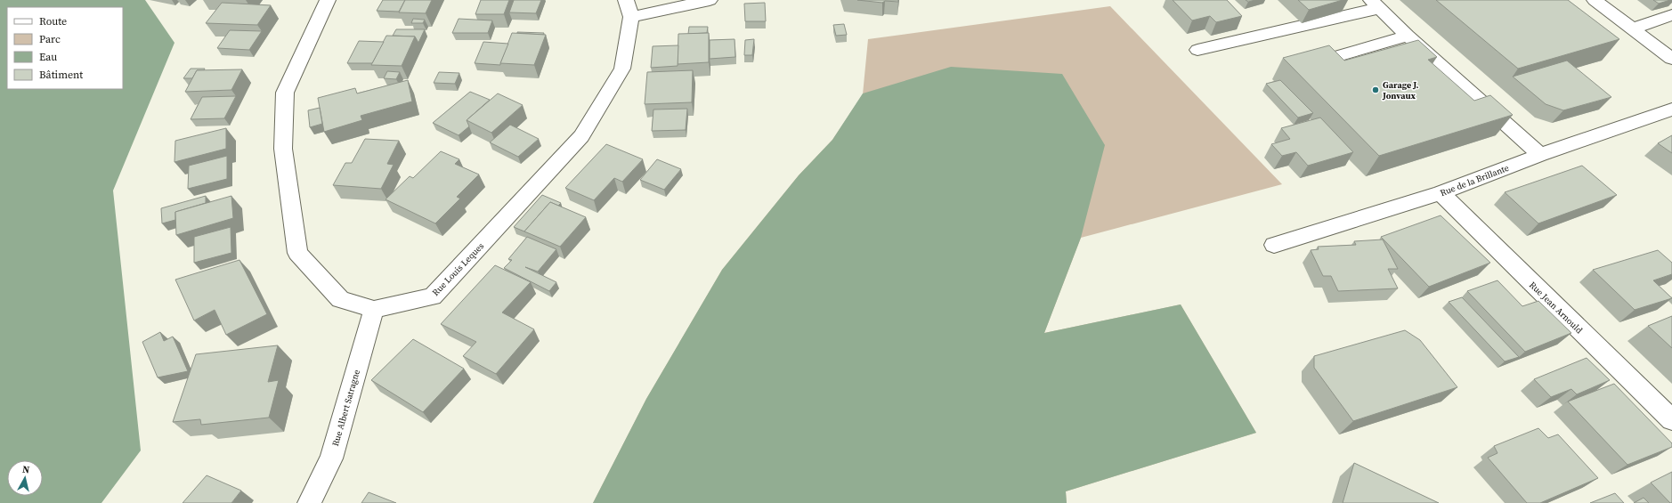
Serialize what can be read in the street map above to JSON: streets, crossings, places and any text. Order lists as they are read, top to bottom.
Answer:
{
  "streets": {
    "street": [
      "Rue de la Brillante",
      "Rue Louis Leques",
      "Rue Jean Arnould",
      "Rue Albert Satragne"
    ]
  },
  "crossings": [
    ["Rue de la Brillante", "Rue Jean Arnould"],
    ["Rue Louis Leques", "Rue Albert Satragne"]
  ],
  "places": ["Garage J. Jonvaux"],
  "legend": [
    "Route",
    "Parc",
    "Eau",
    "Bâtiment"
  ],
  "north": "top"
}
